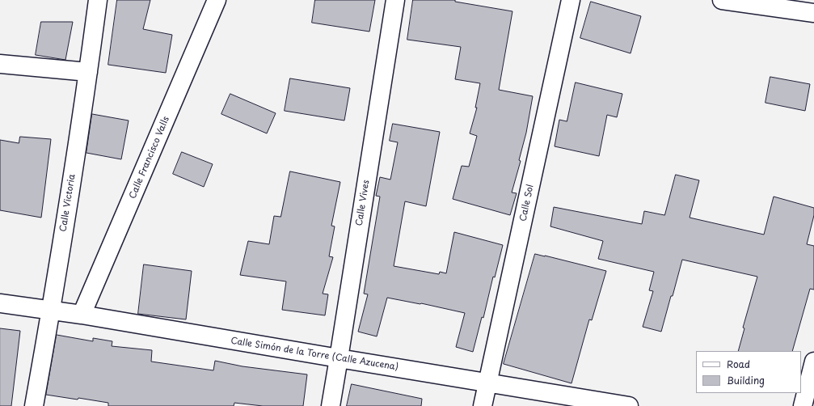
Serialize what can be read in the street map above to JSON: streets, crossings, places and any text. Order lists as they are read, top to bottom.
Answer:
{
  "streets": {
    "street": [
      "Calle Francisco Valls",
      "Calle Victoria",
      "Calle Vives",
      "Calle Sol",
      "Calle Simón de la Torre (Calle Azucena)"
    ]
  },
  "crossings": [
    ["Calle Francisco Valls", "Calle Simón de la Torre (Calle Azucena)"],
    ["Calle Victoria", "Calle Simón de la Torre (Calle Azucena)"],
    ["Calle Vives", "Calle Simón de la Torre (Calle Azucena)"],
    ["Calle Sol", "Calle Simón de la Torre (Calle Azucena)"]
  ],
  "legend": ["Road", "Building"]
}
